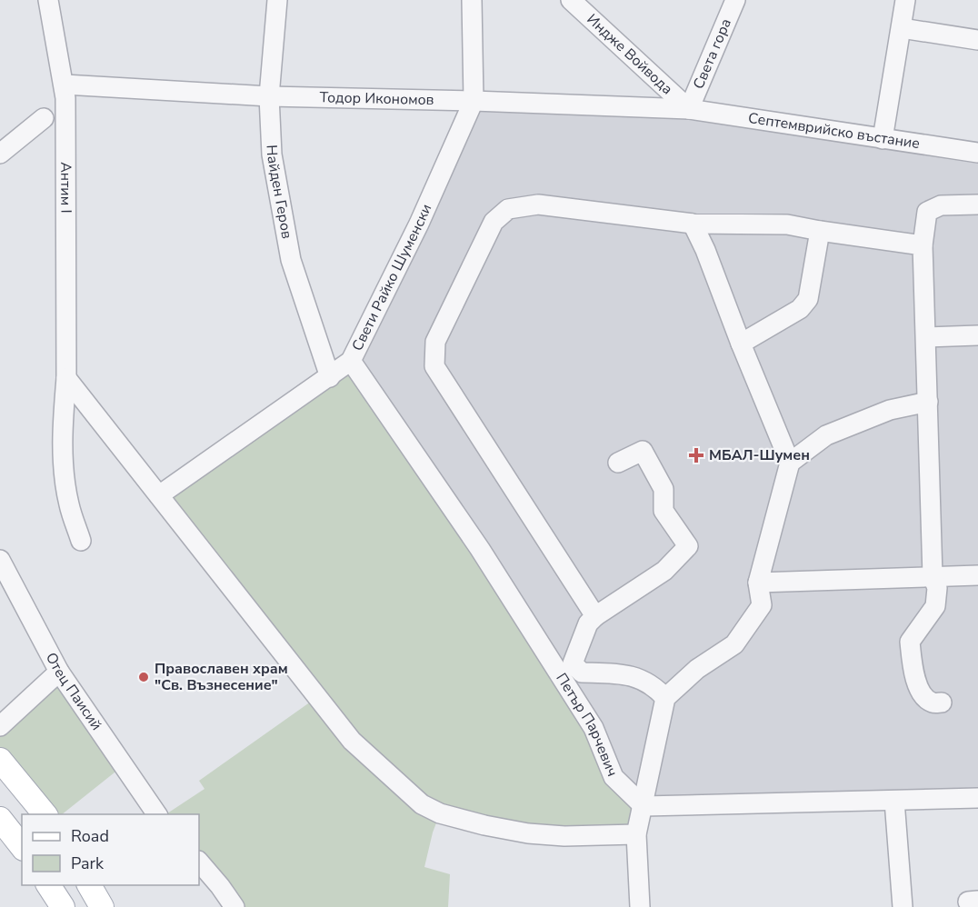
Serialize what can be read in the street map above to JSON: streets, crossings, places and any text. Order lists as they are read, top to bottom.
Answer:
{
  "streets": {
    "street": [
      "Индже Войвода",
      "Света гора",
      "Тодор Икономов",
      "Септемврийско въстание",
      "Антим I",
      "Найден Геров",
      "Свети Райко Шуменски",
      "Отец Паисий",
      "Петър Парчевич"
    ]
  },
  "crossings": [
    ["Индже Войвода", "Света гора"],
    ["Индже Войвода", "Тодор Икономов"],
    ["Индже Войвода", "Септемврийско въстание"],
    ["Света гора", "Тодор Икономов"],
    ["Света гора", "Септемврийско въстание"],
    ["Тодор Икономов", "Септемврийско въстание"],
    ["Тодор Икономов", "Антим I"],
    ["Тодор Икономов", "Найден Геров"],
    ["Тодор Икономов", "Свети Райко Шуменски"],
    ["Найден Геров", "Свети Райко Шуменски"],
    ["Свети Райко Шуменски", "Петър Парчевич"]
  ],
  "places": {
    "health": ["МБАЛ-Шумен"],
    "other": ["Православен храм \"Св. Възнесение\""]
  },
  "legend": ["Road", "Park"]
}
